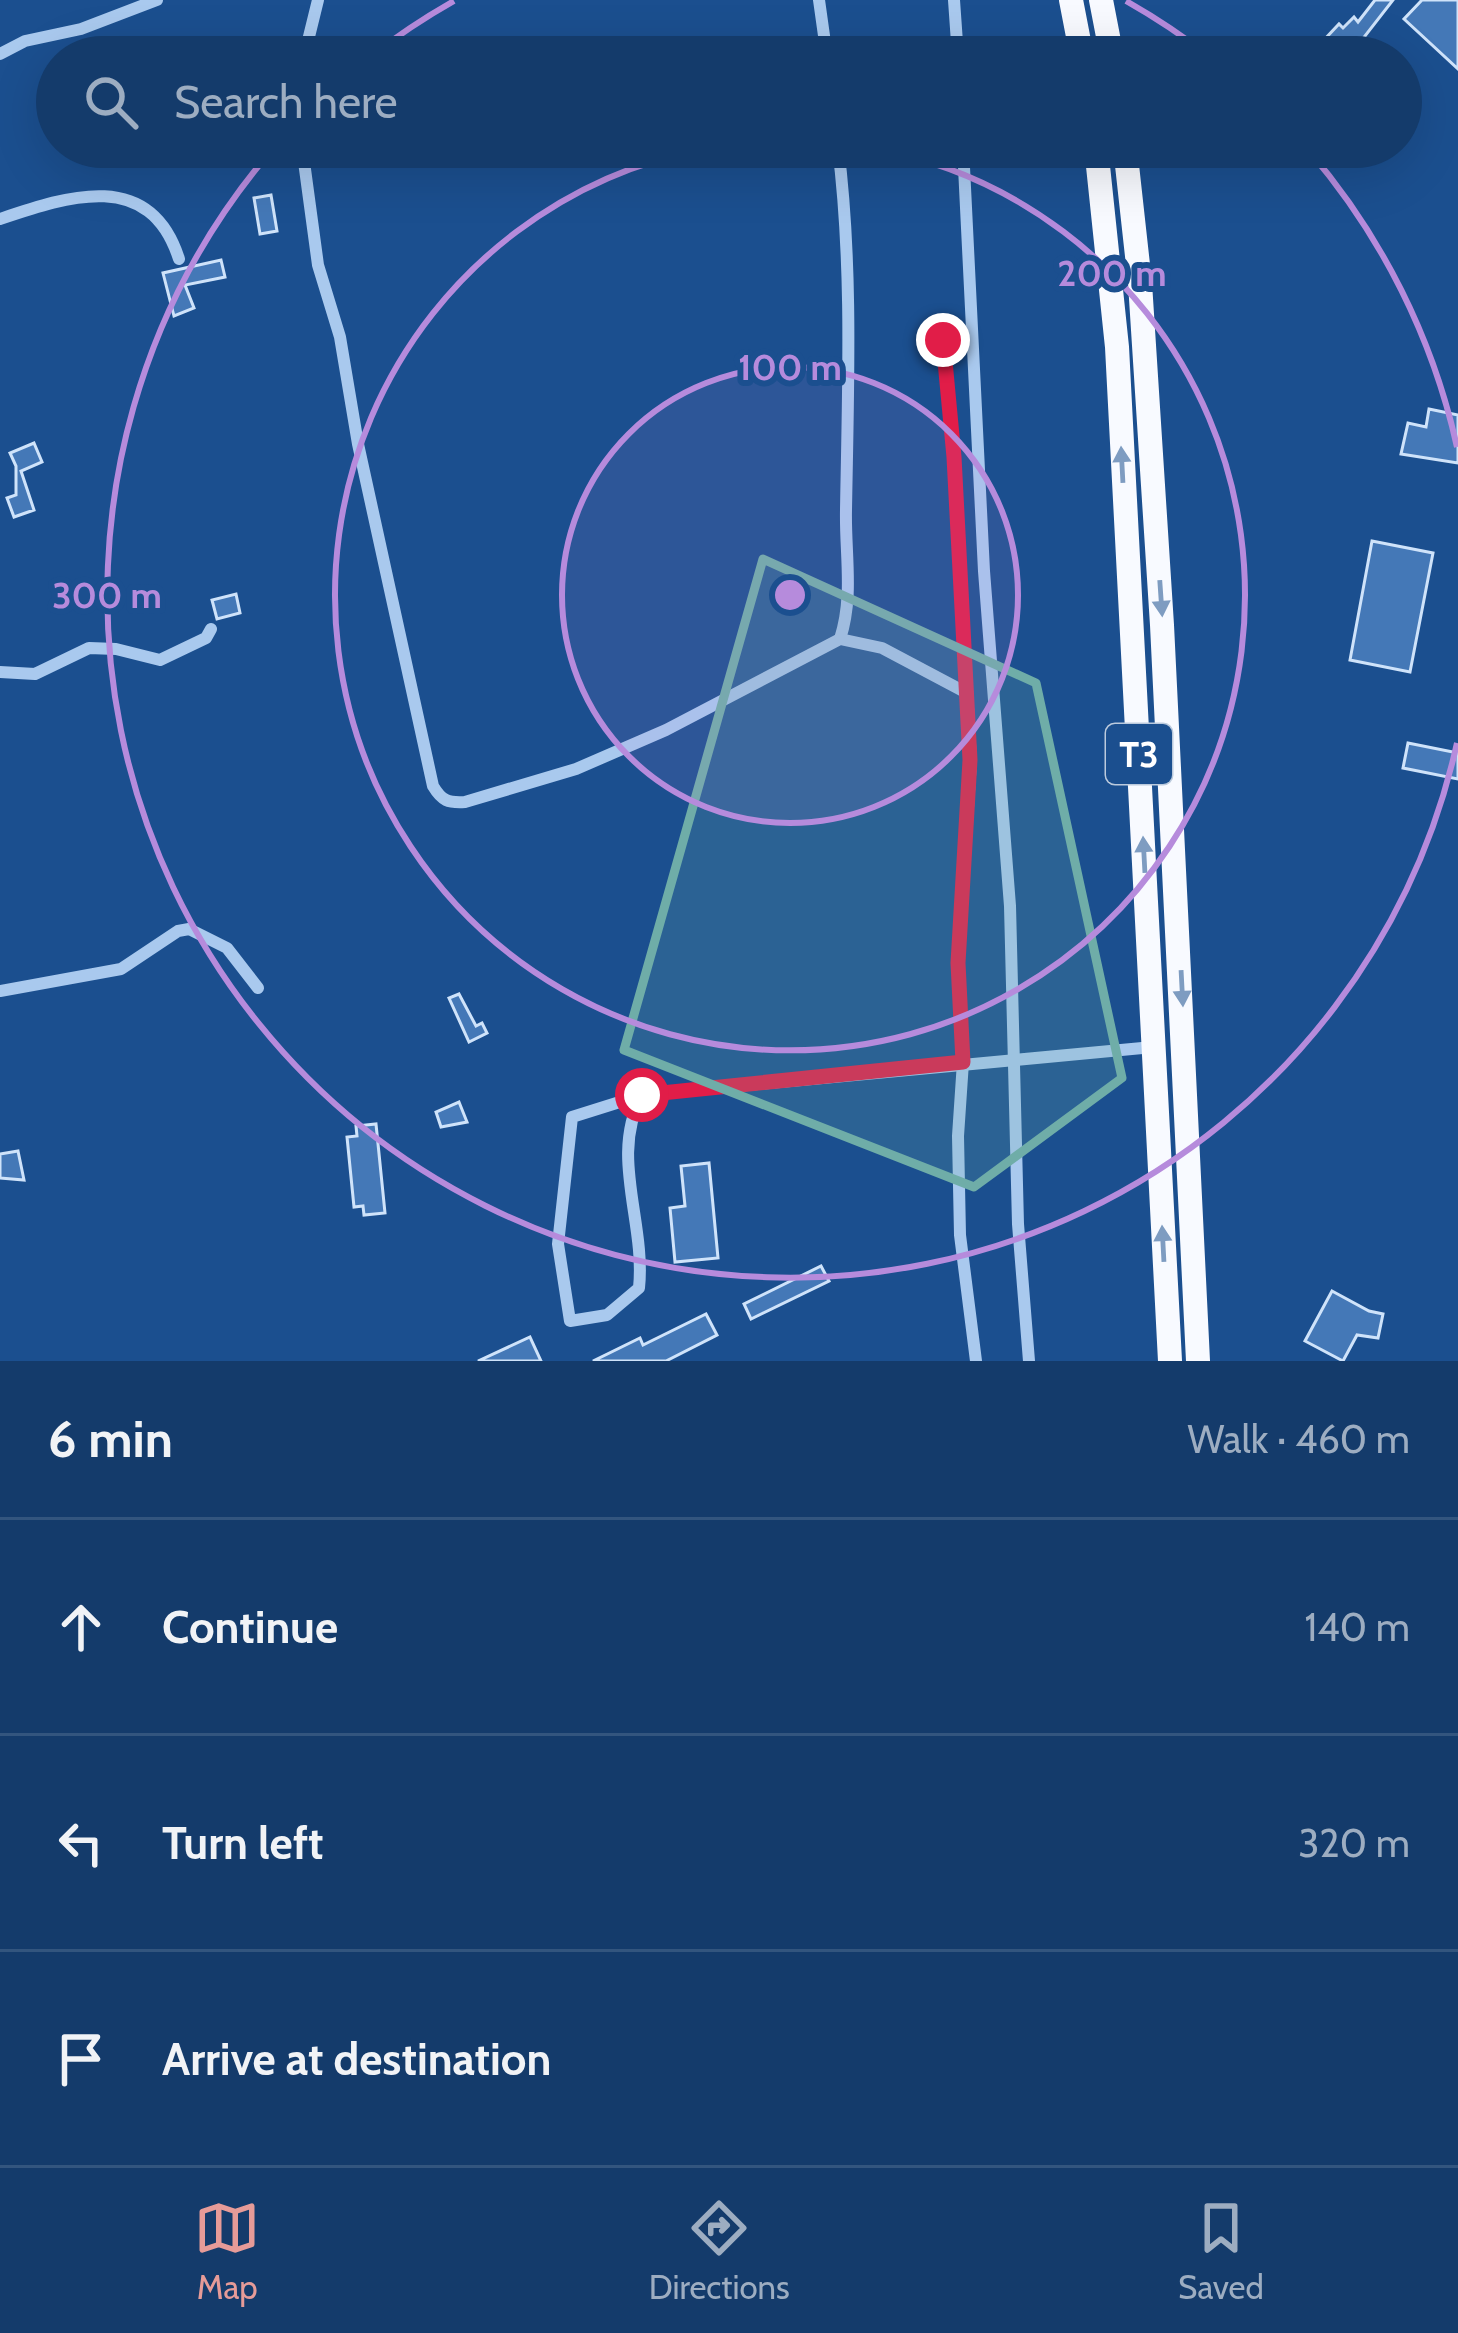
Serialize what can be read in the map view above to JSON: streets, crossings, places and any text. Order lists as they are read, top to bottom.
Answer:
{
  "streets": {
    "highway": ["T3"]
  },
  "page": {
    "search": "Search here",
    "heading": ["6 min", "Walk · 460 m"],
    "list": [
      ["Continue", "140 m"],
      ["Turn left", "320 m"],
      "Arrive at destination"
    ],
    "nav": ["Map", "Directions", "Saved"]
  },
  "rings": ["200 m", "100 m", "300 m"]
}
